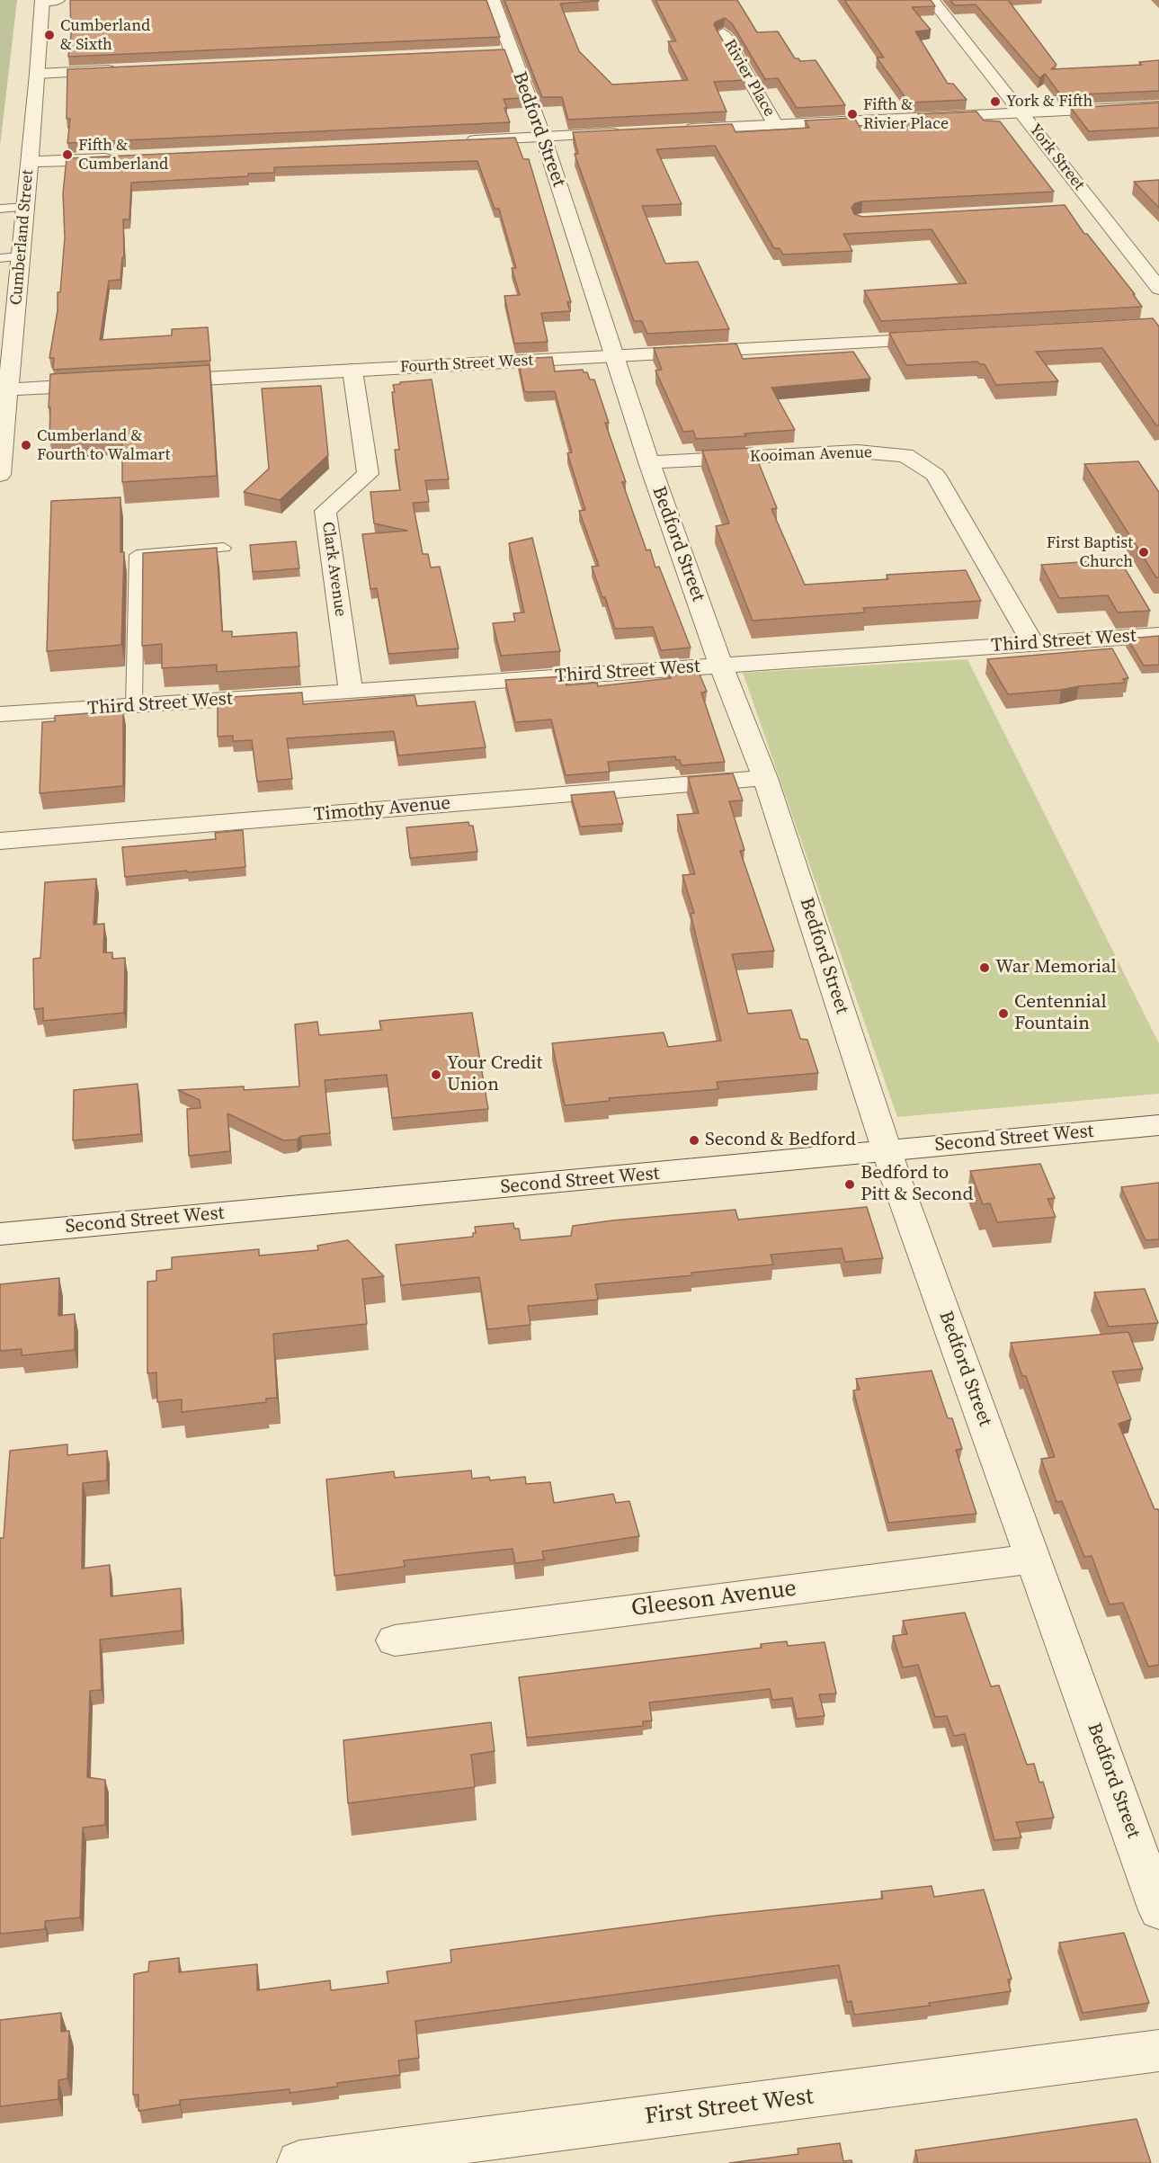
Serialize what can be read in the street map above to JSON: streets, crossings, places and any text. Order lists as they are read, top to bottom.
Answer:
{
  "streets": {
    "street": [
      "Rivier Place",
      "Bedford Street",
      "York Street",
      "Cumberland Street",
      "Fourth Street West",
      "Kooiman Avenue",
      "Clark Avenue",
      "Third Street West",
      "Timothy Avenue",
      "Second Street West",
      "Gleeson Avenue",
      "First Street West"
    ]
  },
  "crossings": [
    ["Bedford Street", "Fourth Street West"],
    ["Bedford Street", "Kooiman Avenue"],
    ["Bedford Street", "Third Street West"],
    ["Bedford Street", "Timothy Avenue"],
    ["Bedford Street", "Second Street West"],
    ["Bedford Street", "Gleeson Avenue"],
    ["Fourth Street West", "Clark Avenue"],
    ["Kooiman Avenue", "Third Street West"],
    ["Clark Avenue", "Third Street West"]
  ],
  "places": [
    "Cumberland & Sixth",
    "York & Fifth",
    "Fifth & Rivier Place",
    "Fifth & Cumberland",
    "Cumberland & Fourth to Walmart",
    "First Baptist Church",
    "War Memorial",
    "Centennial Fountain",
    "Your Credit Union",
    "Second & Bedford",
    "Bedford to Pitt & Second"
  ]
}
